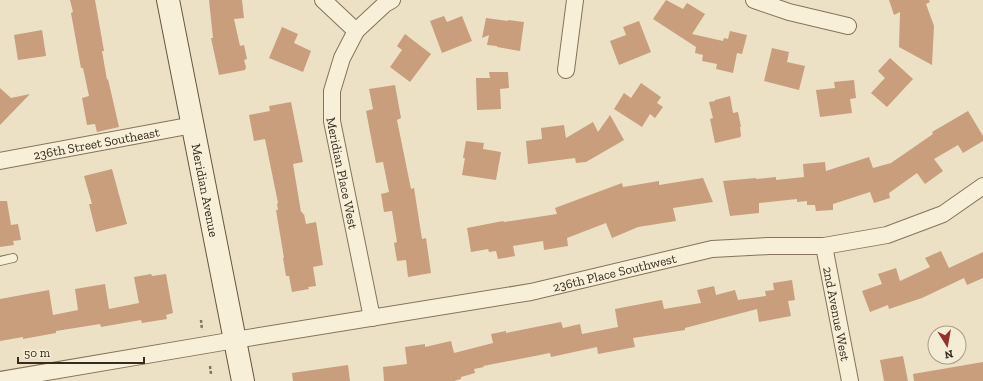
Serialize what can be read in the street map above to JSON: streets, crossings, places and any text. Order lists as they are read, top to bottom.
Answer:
{
  "streets": {
    "main road": ["Meridian Avenue"],
    "street": [
      "236th Street Southeast",
      "Meridian Place West",
      "236th Place Southwest",
      "2nd Avenue West"
    ]
  },
  "crossings": [
    ["236th Street Southeast", "Meridian Avenue"],
    ["Meridian Place West", "236th Place Southwest"],
    ["Meridian Avenue", "236th Place Southwest"],
    ["236th Place Southwest", "2nd Avenue West"]
  ],
  "scale_bar": "50 m",
  "north": "bottom"
}
